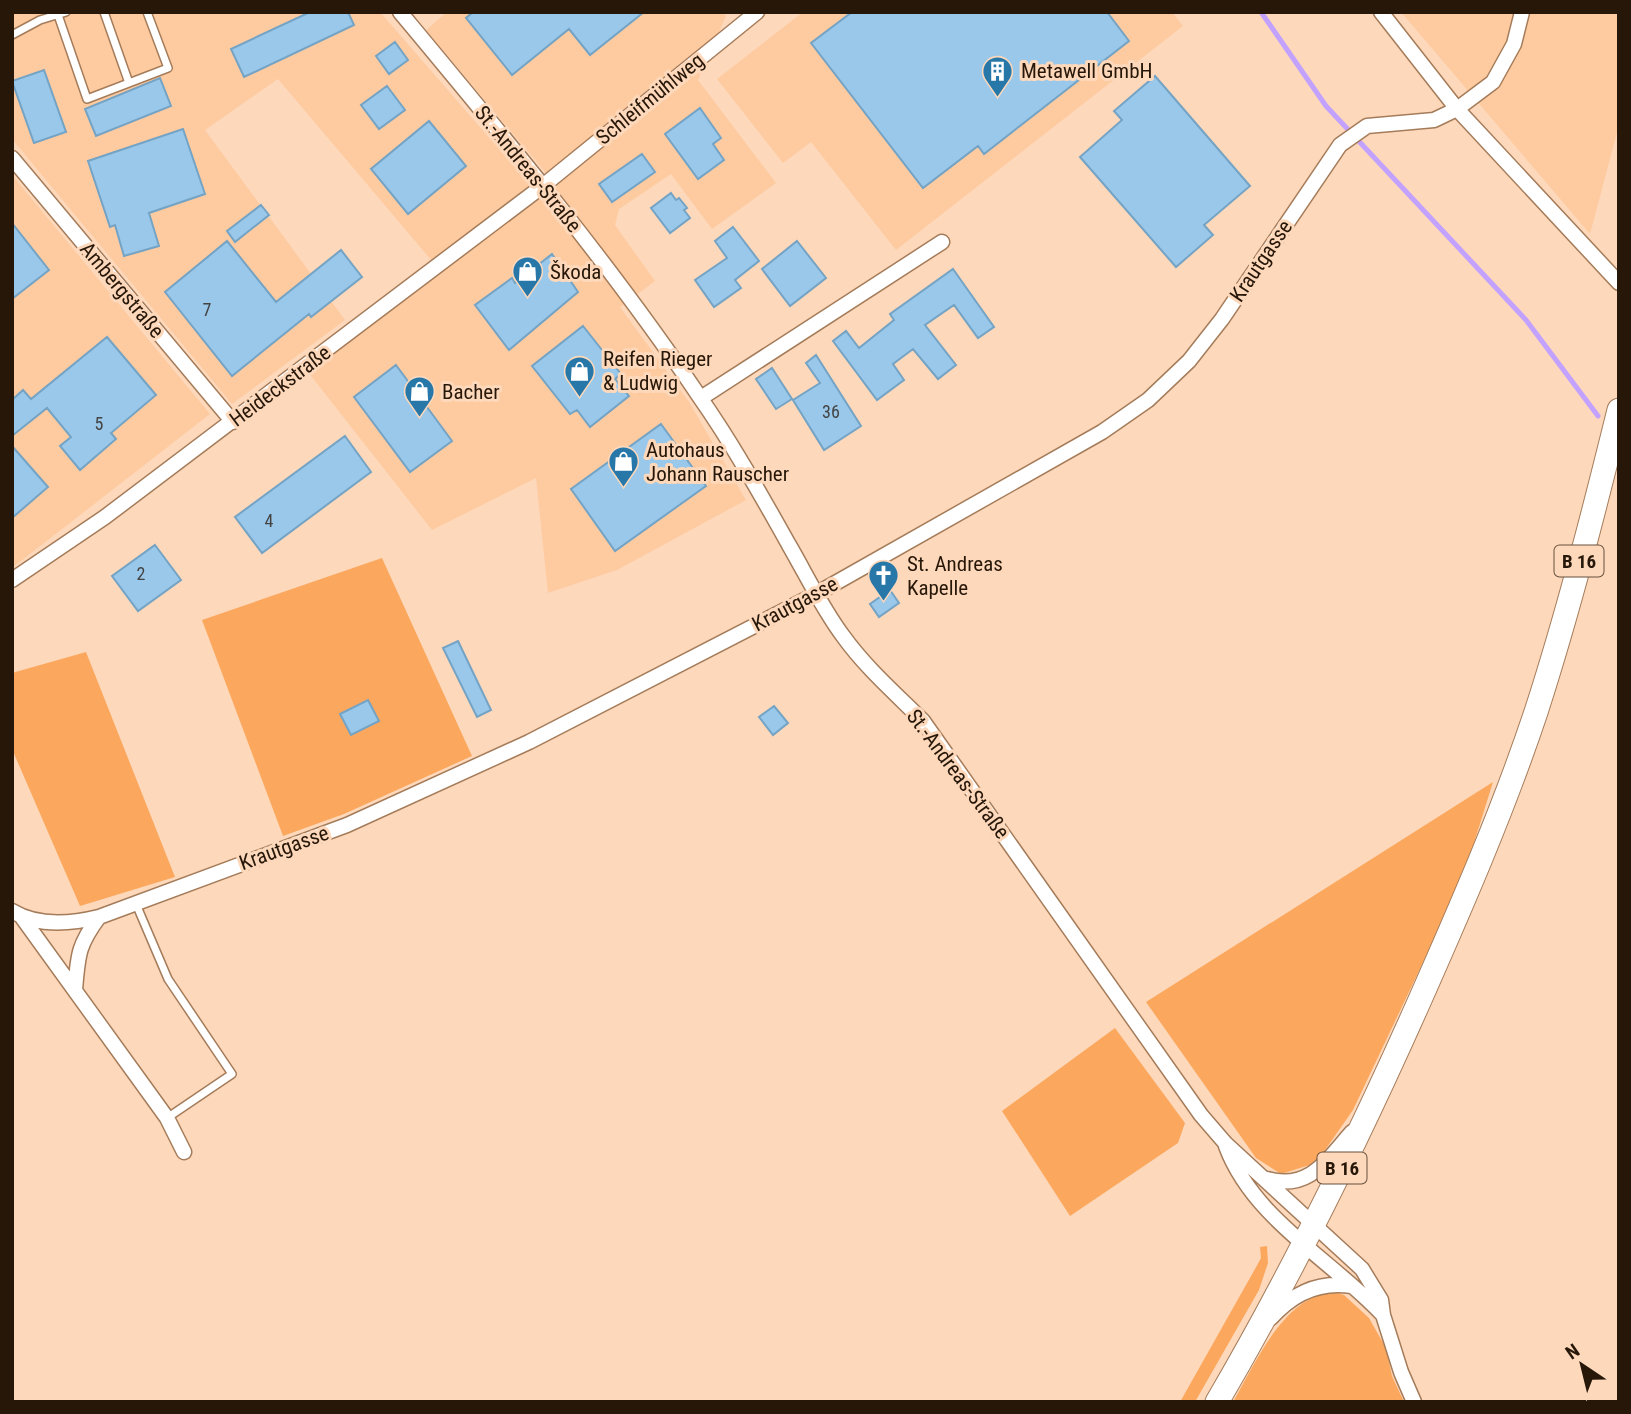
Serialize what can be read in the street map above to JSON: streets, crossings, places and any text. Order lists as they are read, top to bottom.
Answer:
{
  "streets": {
    "main road": ["B 16"],
    "street": [
      "Schleifmühlweg",
      "St.-Andreas-Straße",
      "Krautgasse",
      "Ambergstraße",
      "Heideckstraße"
    ]
  },
  "crossings": [
    ["Schleifmühlweg", "St.-Andreas-Straße"],
    ["Schleifmühlweg", "Heideckstraße"],
    ["St.-Andreas-Straße", "Krautgasse"],
    ["St.-Andreas-Straße", "Heideckstraße"],
    ["Ambergstraße", "Heideckstraße"]
  ],
  "places": {
    "building": ["Metawell GmbH"],
    "shop": [
      "Škoda",
      "Reifen Rieger & Ludwig",
      "Bacher",
      "Autohaus Johann Rauscher"
    ],
    "church": ["St. Andreas Kapelle"]
  },
  "house_numbers": [
    "7",
    "36",
    "5",
    "4",
    "2"
  ],
  "north": "top left"
}
